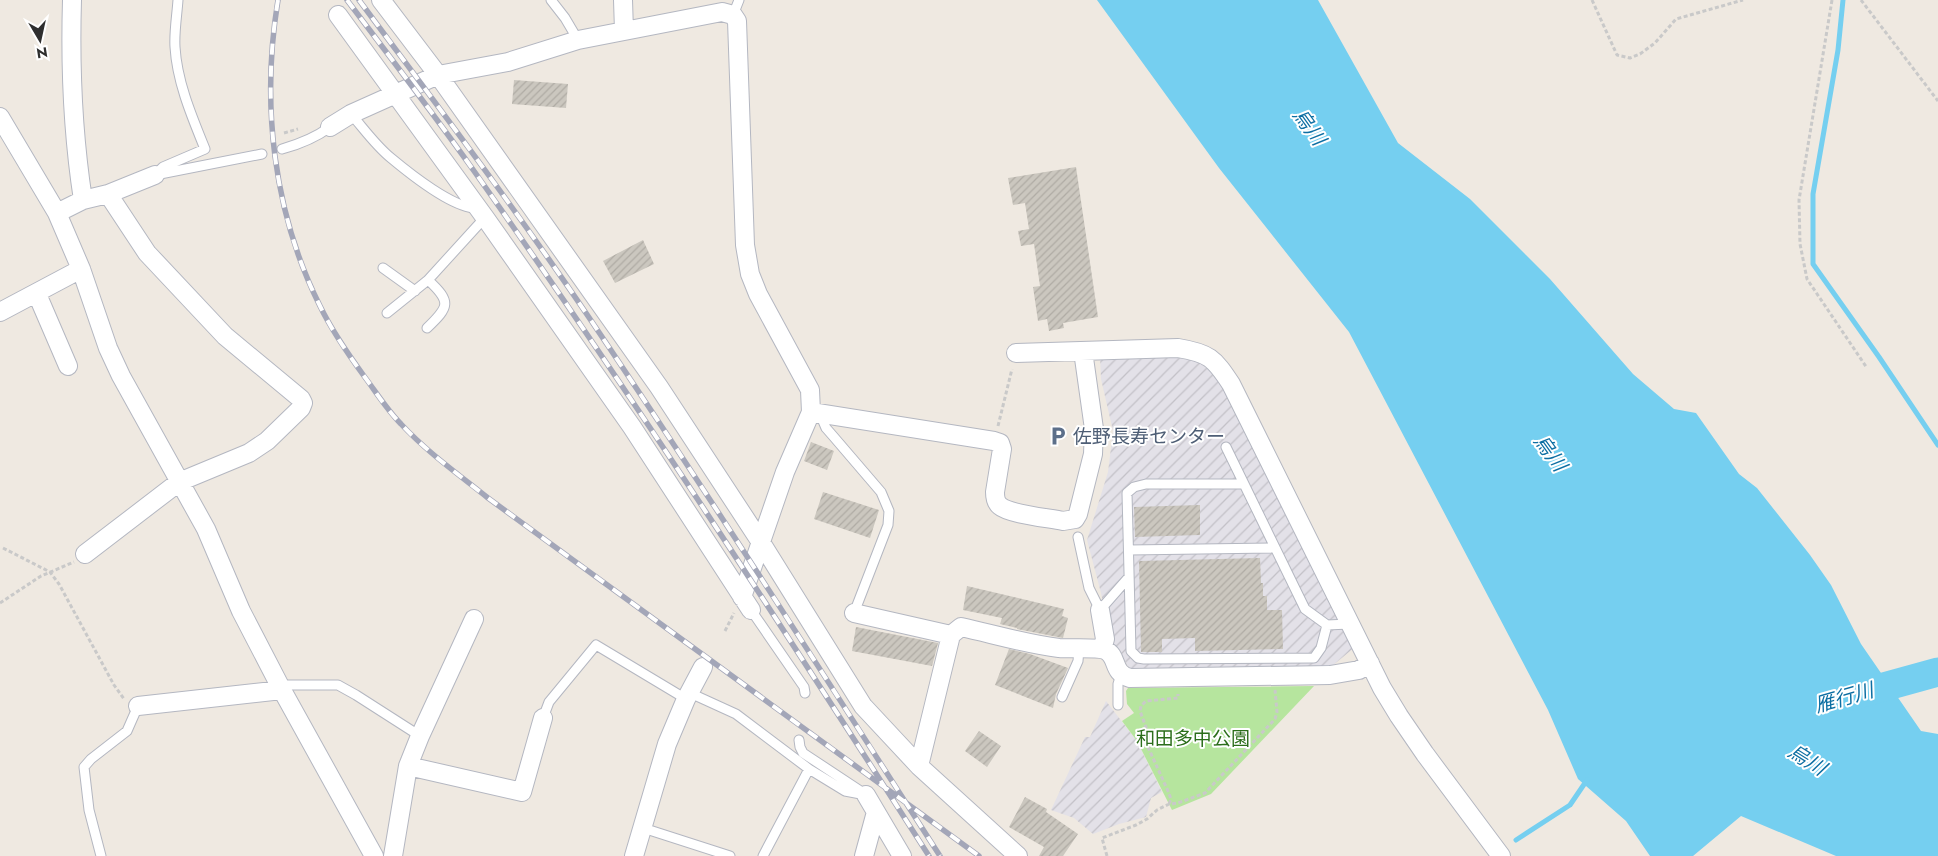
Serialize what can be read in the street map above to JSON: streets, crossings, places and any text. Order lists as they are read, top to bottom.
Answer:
{
  "water": ["烏川", "雁行川"],
  "parks": ["和田多中公園"],
  "places": {
    "parking": ["佐野長寿センター"]
  },
  "north": "bottom"
}
